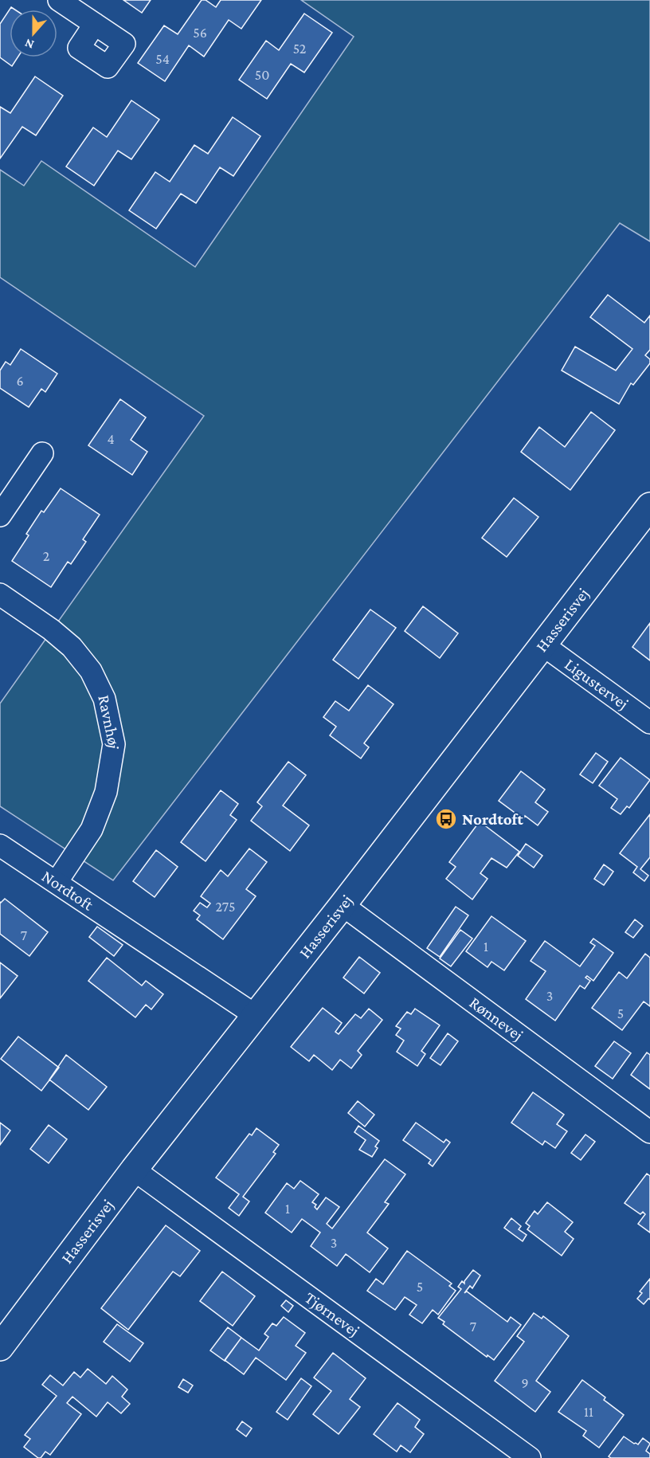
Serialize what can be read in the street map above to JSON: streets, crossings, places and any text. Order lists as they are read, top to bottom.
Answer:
{
  "streets": {
    "street": [
      "Hasserisvej",
      "Ligustervej",
      "Ravnhøj",
      "Nordtoft",
      "Rønnevej",
      "Tjørnevej"
    ]
  },
  "crossings": [
    ["Hasserisvej", "Ligustervej"],
    ["Hasserisvej", "Nordtoft"],
    ["Hasserisvej", "Rønnevej"],
    ["Hasserisvej", "Tjørnevej"],
    ["Ravnhøj", "Nordtoft"]
  ],
  "places": {
    "bus stop": ["Nordtoft"]
  },
  "house_numbers": [
    "56",
    "52",
    "54",
    "50",
    "6",
    "4",
    "2",
    "275",
    "7",
    "1",
    "3",
    "5",
    "1",
    "3",
    "5",
    "7",
    "9",
    "11"
  ],
  "north": "bottom"
}
